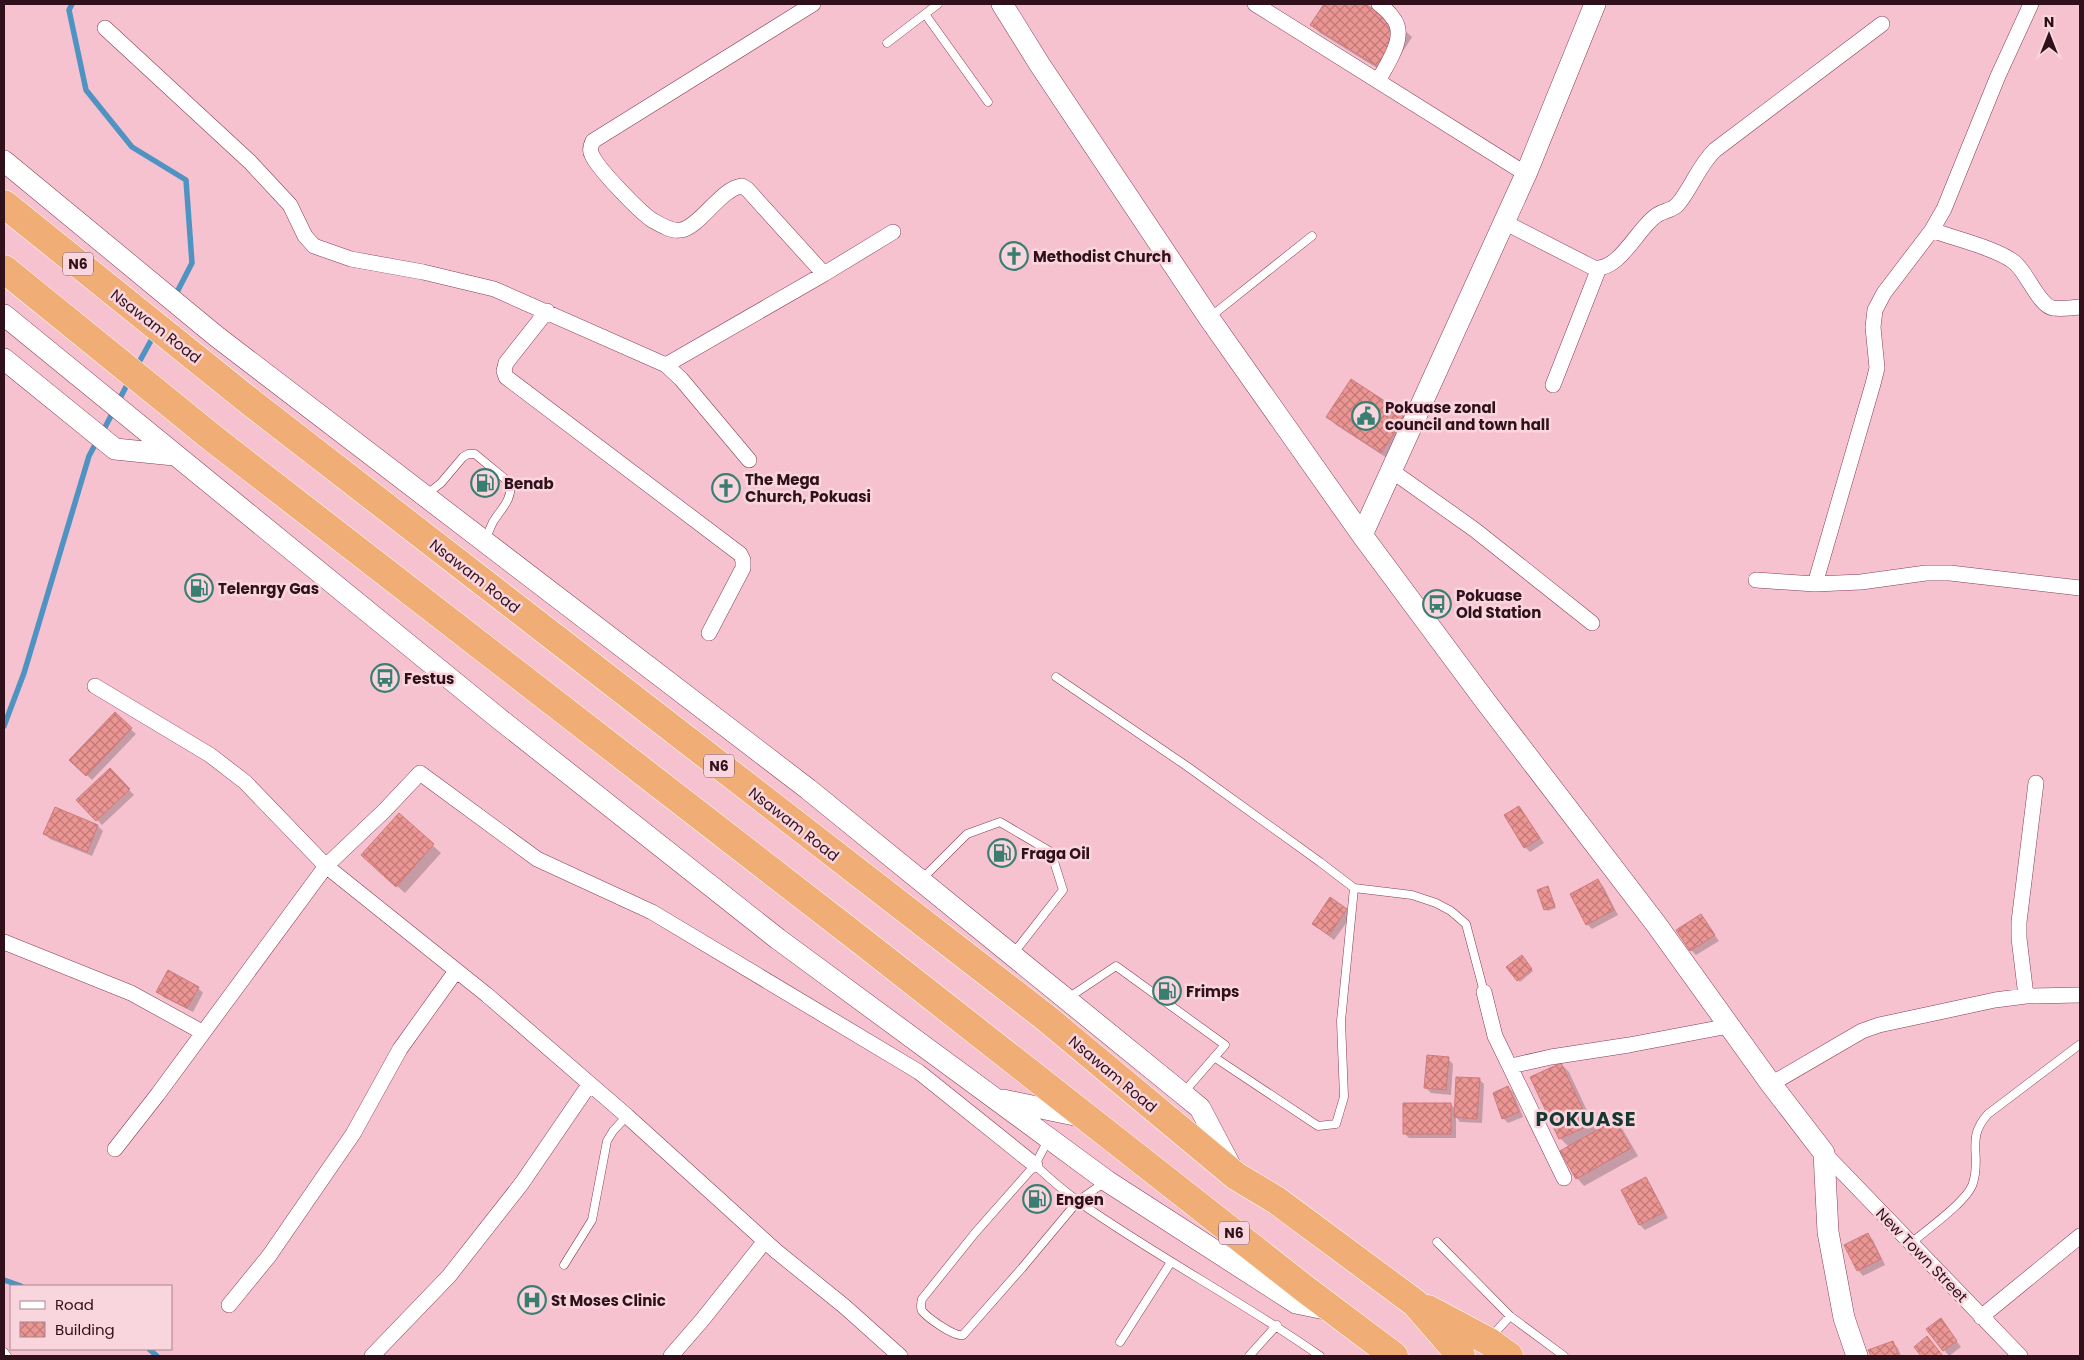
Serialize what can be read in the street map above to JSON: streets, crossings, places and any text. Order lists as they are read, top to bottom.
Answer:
{
  "streets": {
    "highway": ["N6", "Nsawam Road"],
    "street": ["New Town Street"]
  },
  "districts": ["POKUASE"],
  "places": {
    "church": ["Methodist Church", "The Mega Church, Pokuasi"],
    "public building": ["Pokuase zonal council and town hall"],
    "fuel station": [
      "Benab",
      "Telenrgy Gas",
      "Fraga Oil",
      "Frimps",
      "Engen"
    ],
    "bus stop": ["Pokuase Old Station", "Festus"],
    "hospital": ["St Moses Clinic"]
  },
  "legend": ["Road", "Building"],
  "north": "top"
}
